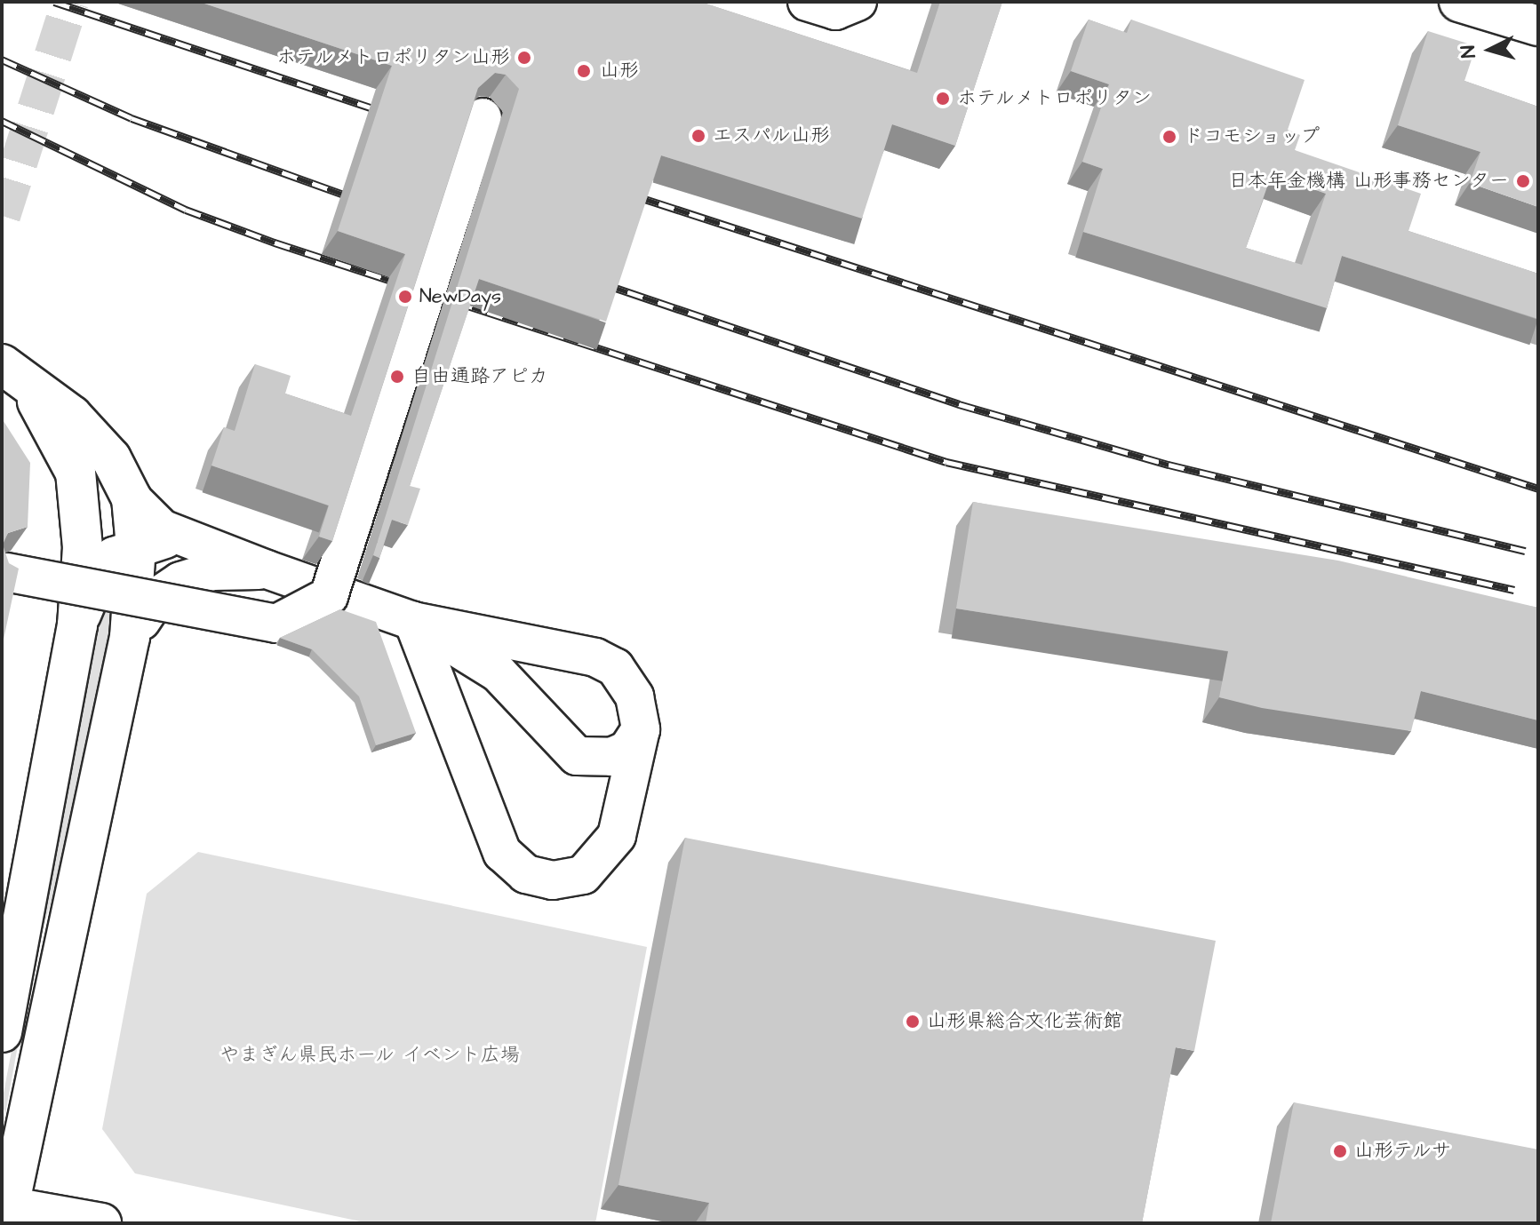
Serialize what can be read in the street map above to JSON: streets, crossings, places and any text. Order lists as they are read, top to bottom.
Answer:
{
  "parks": ["やまぎん県民ホール イベント広場"],
  "places": [
    "ホテルメトロポリタン山形",
    "山形",
    "ホテルメトロポリタン",
    "エスパル山形",
    "ドコモショップ",
    "日本年金機構 山形事務センター",
    "NewDays",
    "自由通路アピカ",
    "山形県総合文化芸術館",
    "山形テルサ"
  ],
  "north": "left"
}
